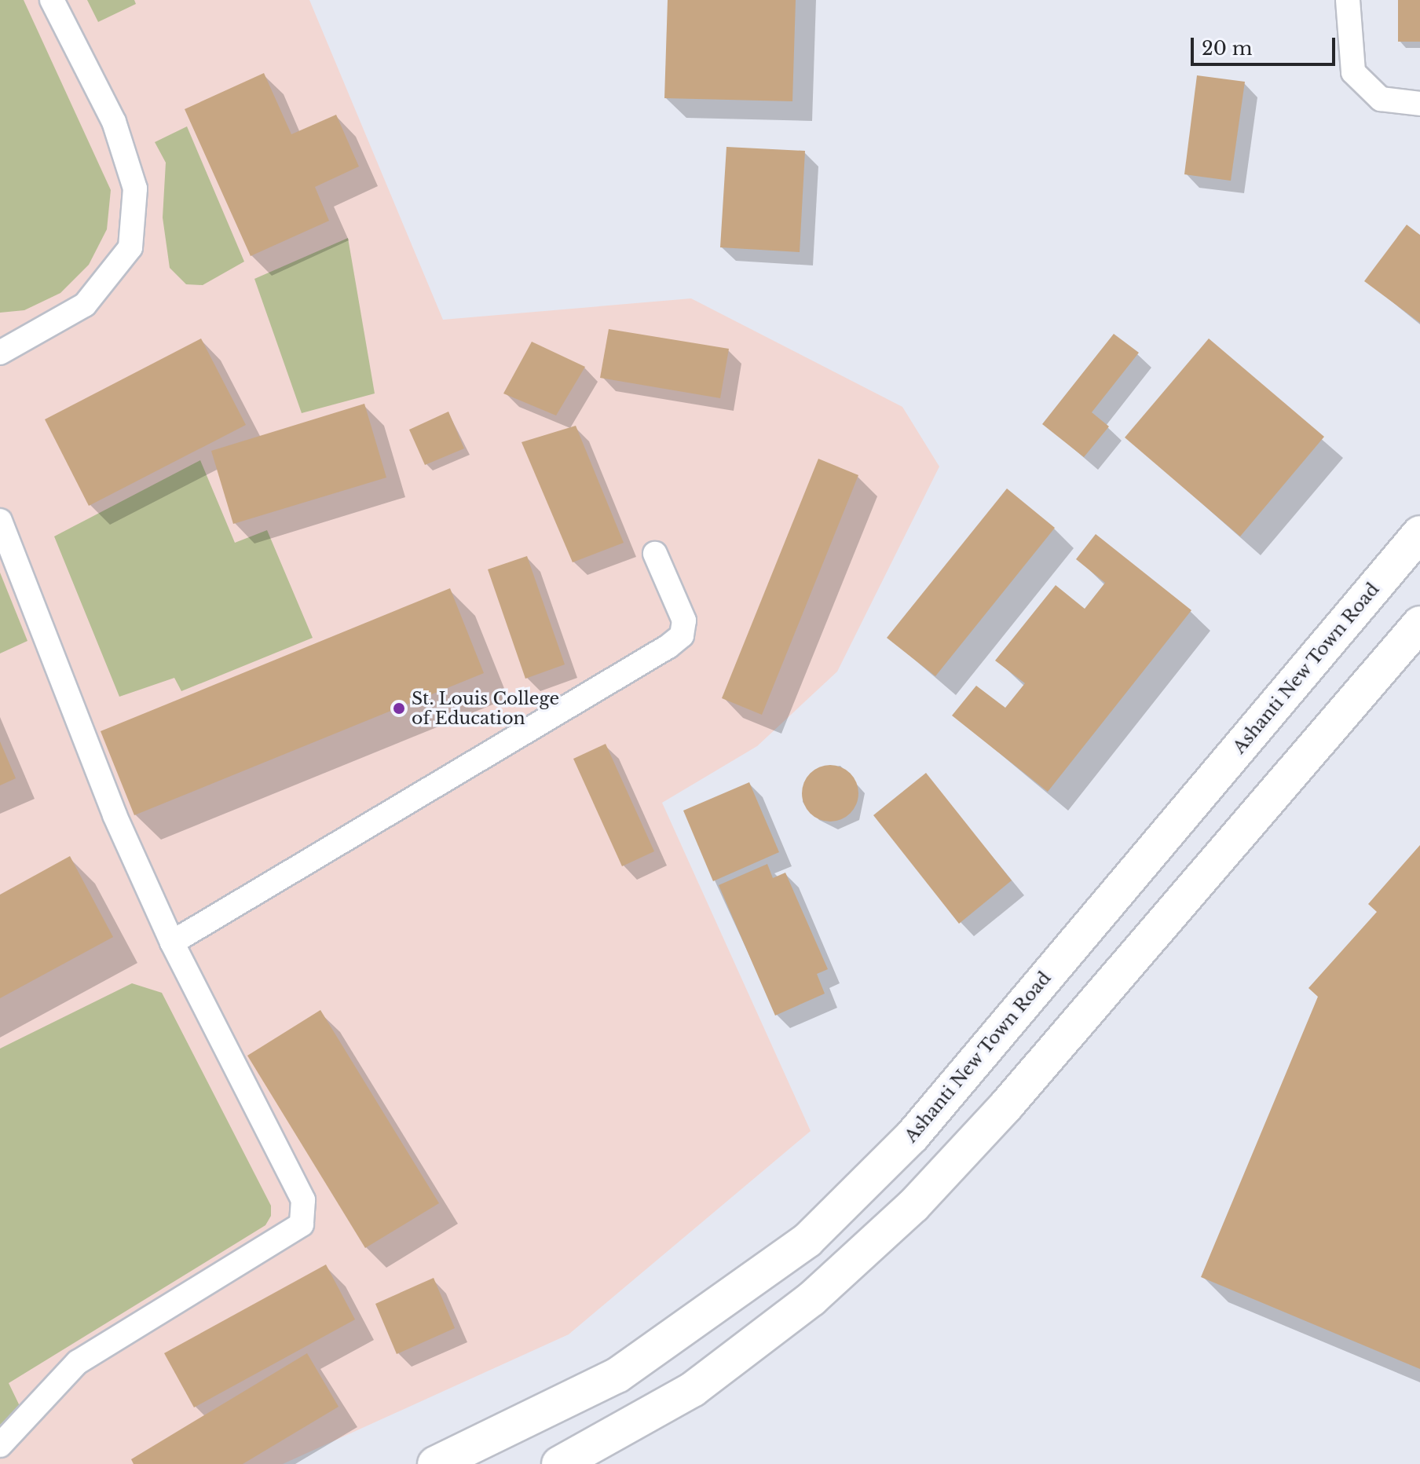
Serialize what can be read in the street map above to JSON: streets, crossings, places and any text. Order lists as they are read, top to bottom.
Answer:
{
  "streets": {
    "street": ["Ashanti New Town Road"]
  },
  "places": ["St. Louis College of Education"],
  "scale_bar": "20 m"
}
